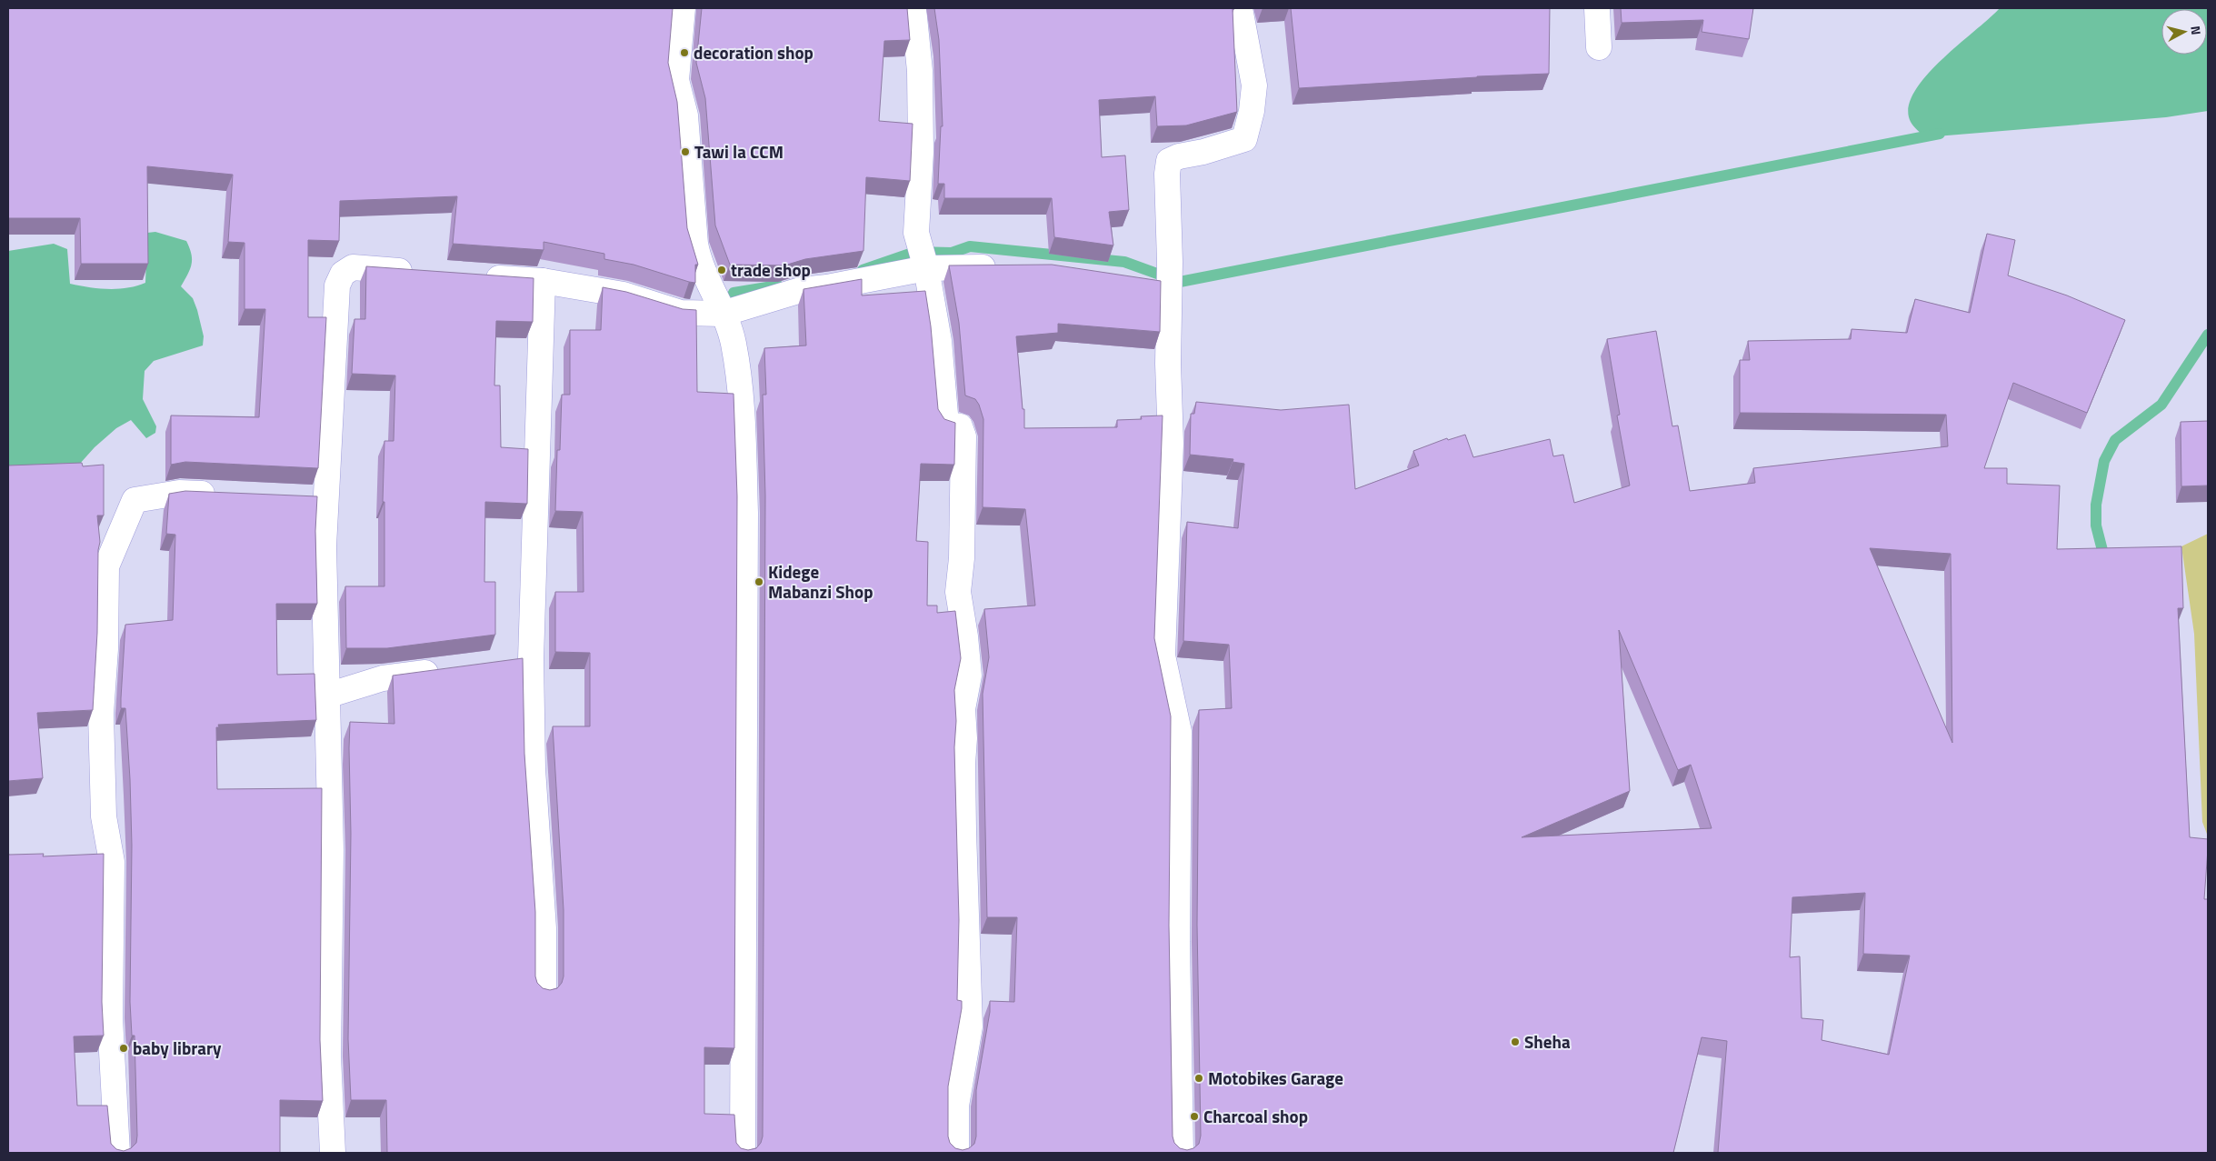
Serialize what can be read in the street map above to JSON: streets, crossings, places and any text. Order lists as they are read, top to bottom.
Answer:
{
  "places": [
    "decoration shop",
    "Tawi la CCM",
    "trade shop",
    "Kidege Mabanzi Shop",
    "Sheha",
    "baby library",
    "Motobikes Garage",
    "Charcoal shop"
  ],
  "north": "right"
}
